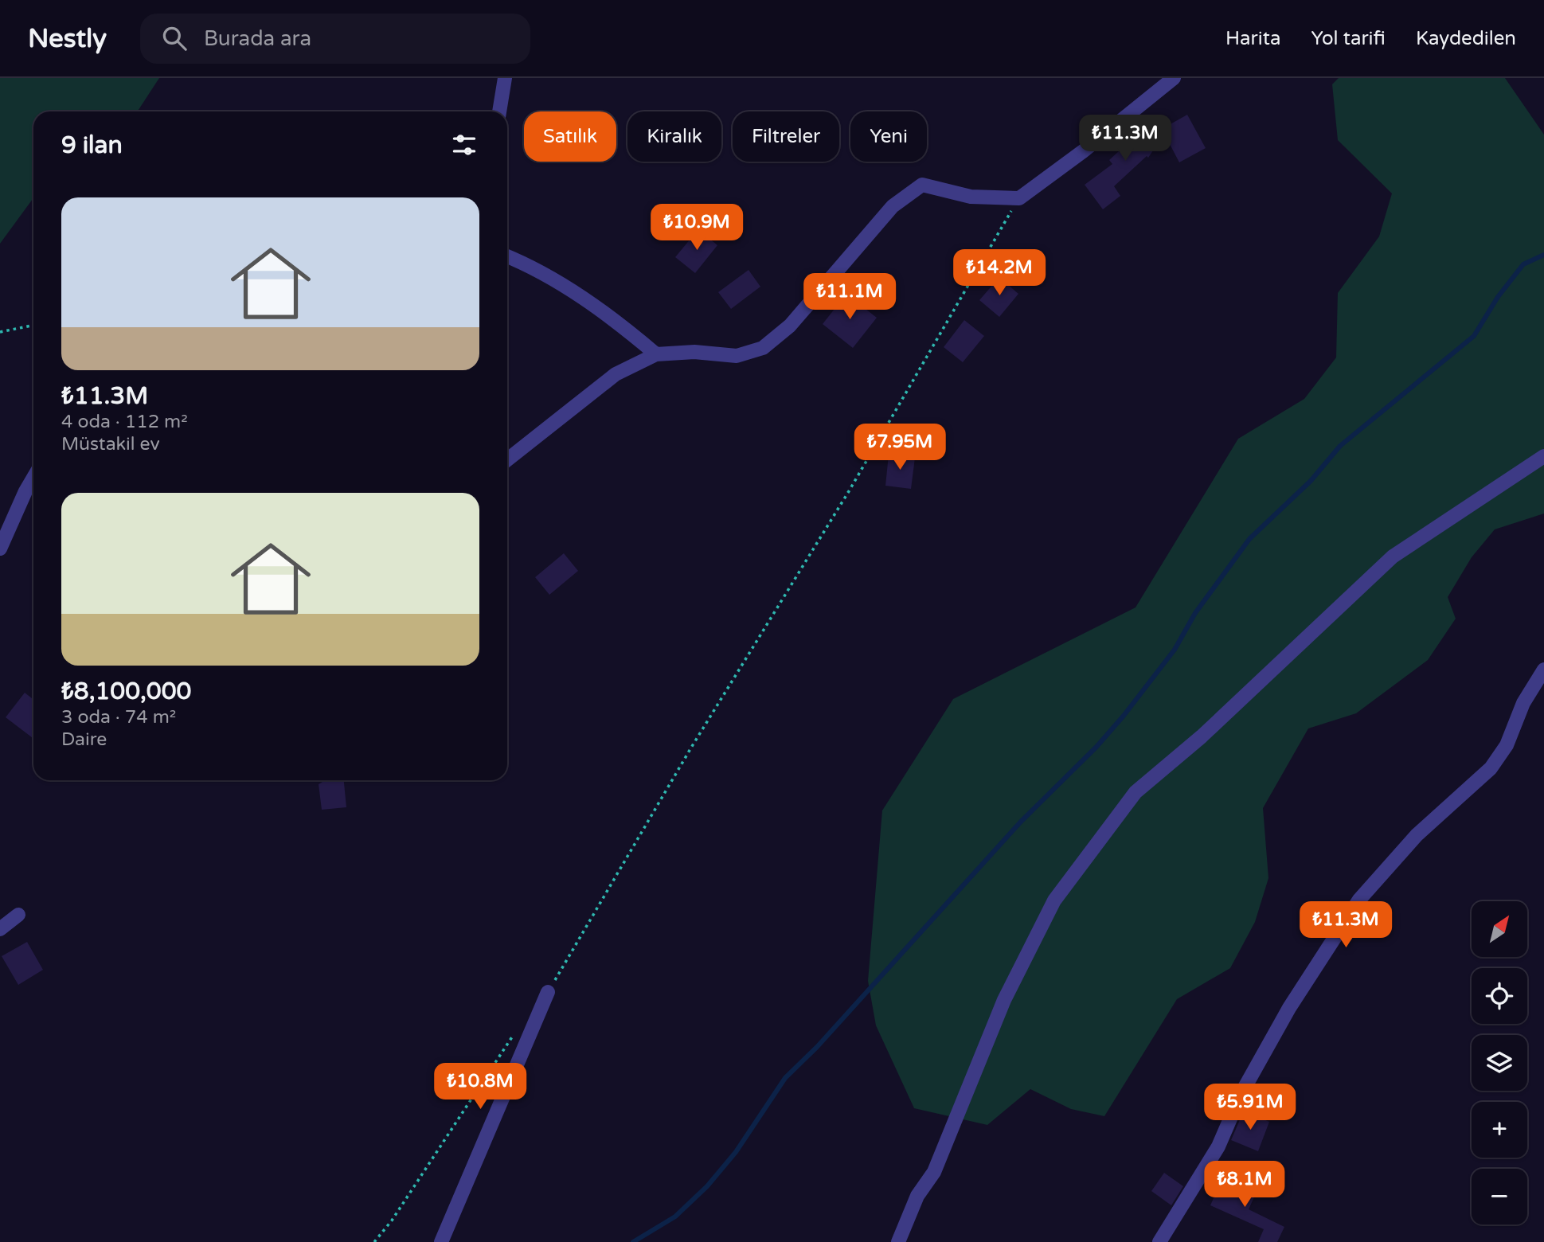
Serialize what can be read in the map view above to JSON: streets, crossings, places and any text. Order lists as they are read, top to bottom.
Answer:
{
  "north": "top right",
  "page": {
    "header": "Nestly",
    "search": "Burada ara",
    "nav": ["Harita", "Yol tarifi", "Kaydedilen"],
    "chip": [
      "Satılık",
      "Kiralık",
      "Filtreler",
      "Yeni"
    ],
    "heading": "9 ilan",
    "price": [
      "₺11.3M",
      "₺10.9M",
      "₺14.2M",
      "₺11.1M",
      "₺7.95M",
      "₺11.3M",
      "₺10.8M",
      "₺5.91M",
      "₺8.1M"
    ],
    "list": [
      {
        "name": "₺11.3M",
        "note": "4 oda · 112 m² · Müstakil ev"
      },
      {
        "name": "₺8,100,000",
        "note": "3 oda · 74 m² · Daire"
      }
    ],
    "map_buttons": ["+", "−"]
  }
}
